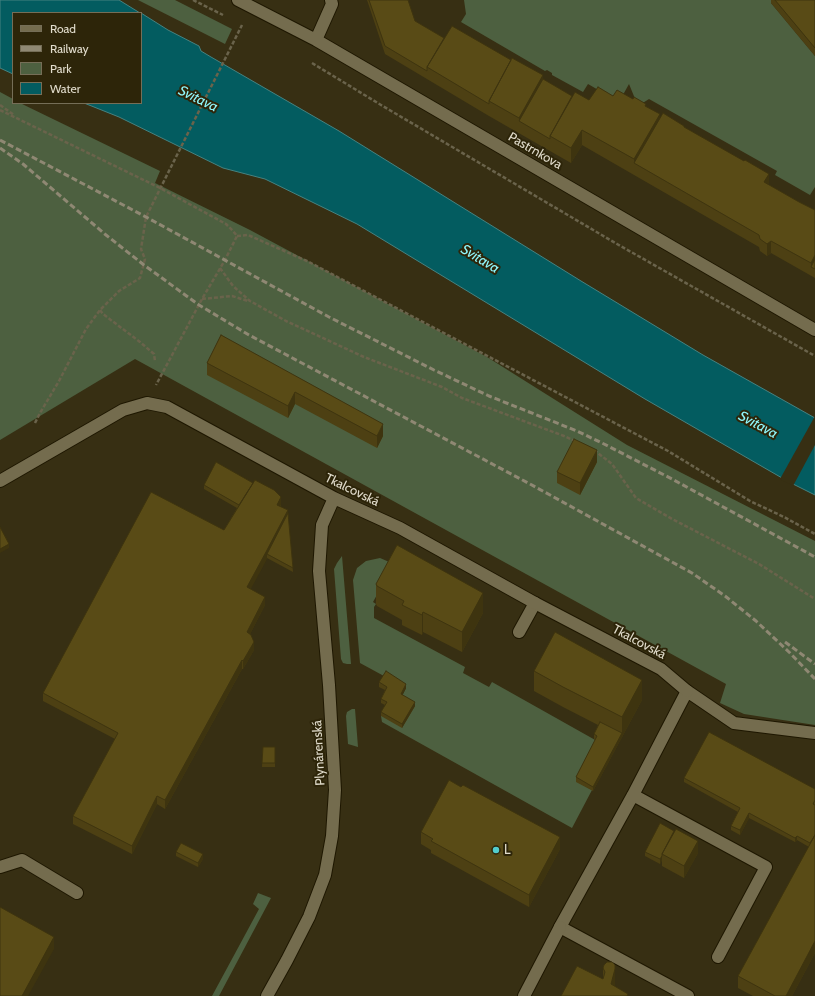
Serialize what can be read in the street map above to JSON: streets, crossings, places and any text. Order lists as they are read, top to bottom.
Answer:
{
  "streets": {
    "street": ["Pastrnkova", "Tkalcovská", "Plynárenská"]
  },
  "crossings": [
    ["Tkalcovská", "Plynárenská"]
  ],
  "water": ["Svitava"],
  "places": ["L"],
  "legend": [
    "Road",
    "Railway",
    "Park",
    "Water"
  ]
}
